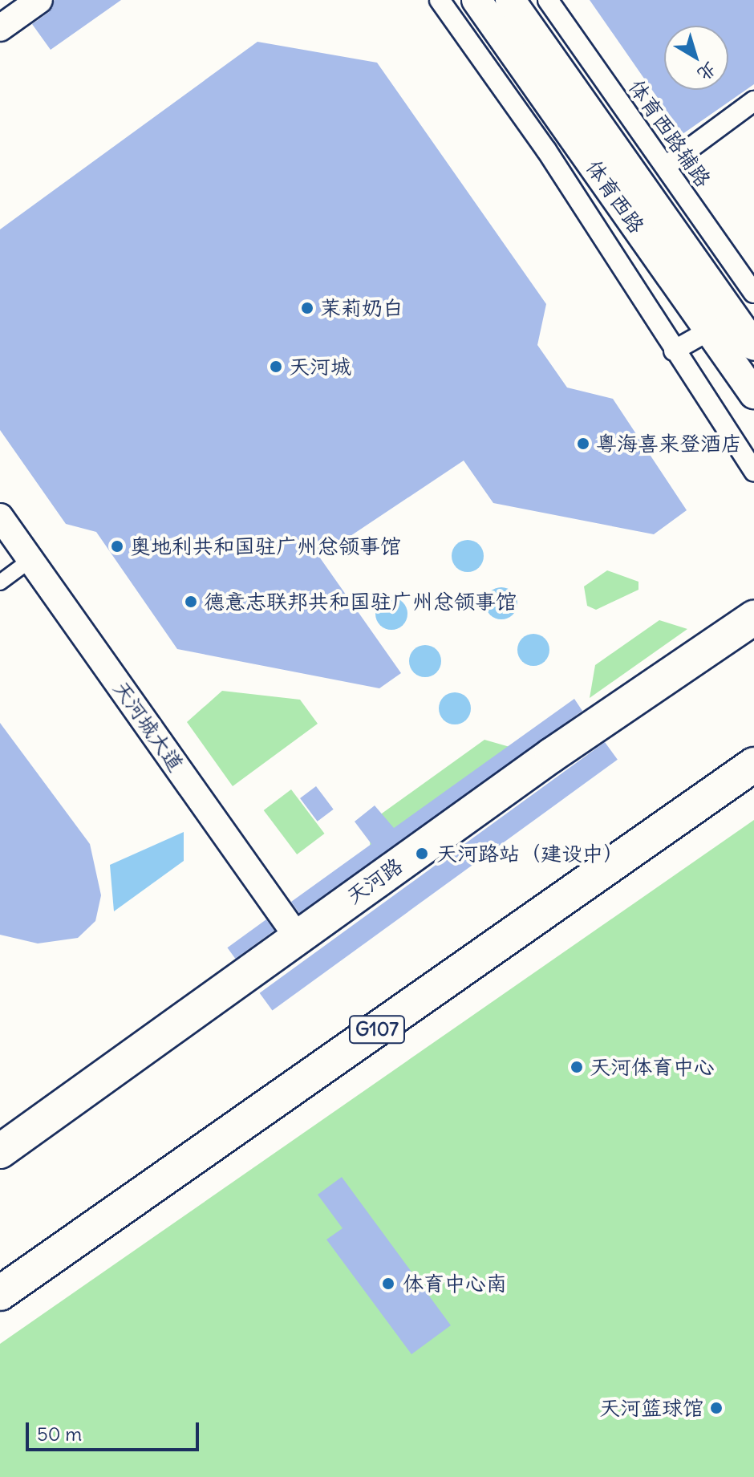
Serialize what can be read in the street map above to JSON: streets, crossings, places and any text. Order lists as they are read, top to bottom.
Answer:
{
  "streets": {
    "highway": ["天河路", "G107"],
    "main road": ["体育西路"],
    "street": ["体育西路辅路", "天河城大道"]
  },
  "crossings": [
    ["天河城大道", "天河路"]
  ],
  "places": [
    "茉莉奶白",
    "天河城",
    "粤海喜来登酒店",
    "奥地利共和国驻广州总领事馆",
    "德意志联邦共和国驻广州总领事馆",
    "天河路站（建设中）",
    "天河体育中心",
    "体育中心南",
    "天河篮球馆"
  ],
  "scale_bar": "50 m",
  "north": "bottom right"
}
